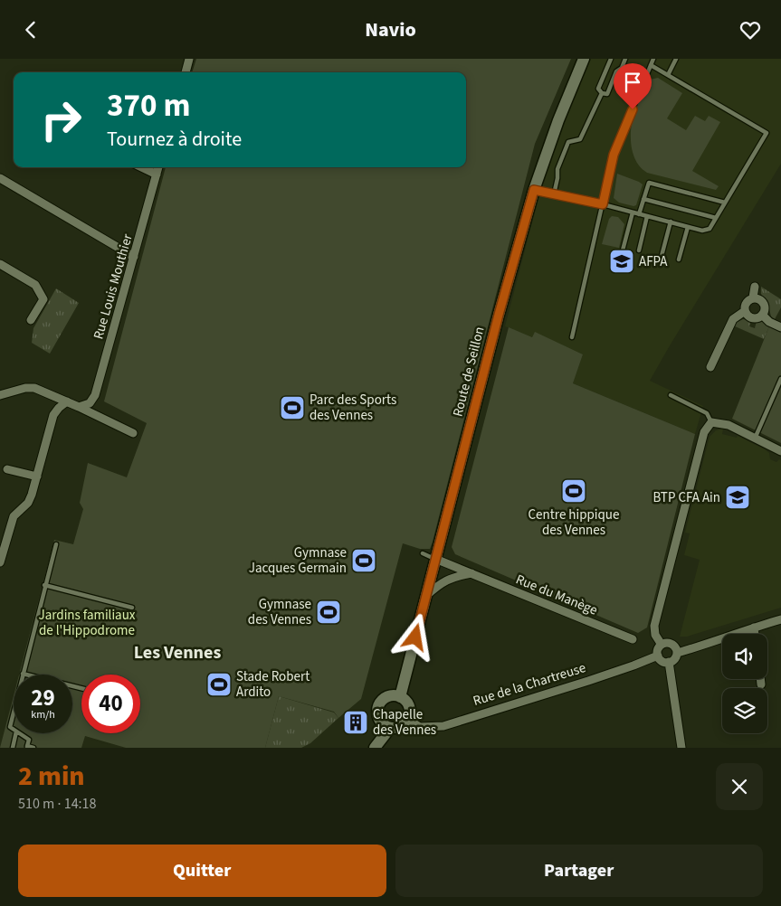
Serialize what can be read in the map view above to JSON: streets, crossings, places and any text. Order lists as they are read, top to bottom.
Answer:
{
  "streets": {
    "street": [
      "Rue Louis Mouthier",
      "Route de Seillon",
      "Rue du Manège",
      "Rue de la Chartreuse"
    ]
  },
  "crossings": [
    ["Route de Seillon", "Rue du Manège"],
    ["Route de Seillon", "Rue de la Chartreuse"]
  ],
  "districts": ["Les Vennes"],
  "parks": ["Jardins familiaux de l'Hippodrome"],
  "places": {
    "school or university": ["AFPA", "BTP CFA Ain"],
    "sports": [
      "Parc des Sports des Vennes",
      "Centre hippique des Vennes",
      "Gymnase Jacques Germain",
      "Gymnase des Vennes",
      "Stade Robert Ardito"
    ],
    "building": ["Chapelle des Vennes"]
  },
  "page": {
    "header": "Navio",
    "turn": ["370 m", "Tournez à droite"],
    "speed": "29 km/h",
    "limit": "40",
    "heading": ["2 min", "510 m · 14:18"],
    "buttons": ["Quitter", "Partager"]
  }
}
